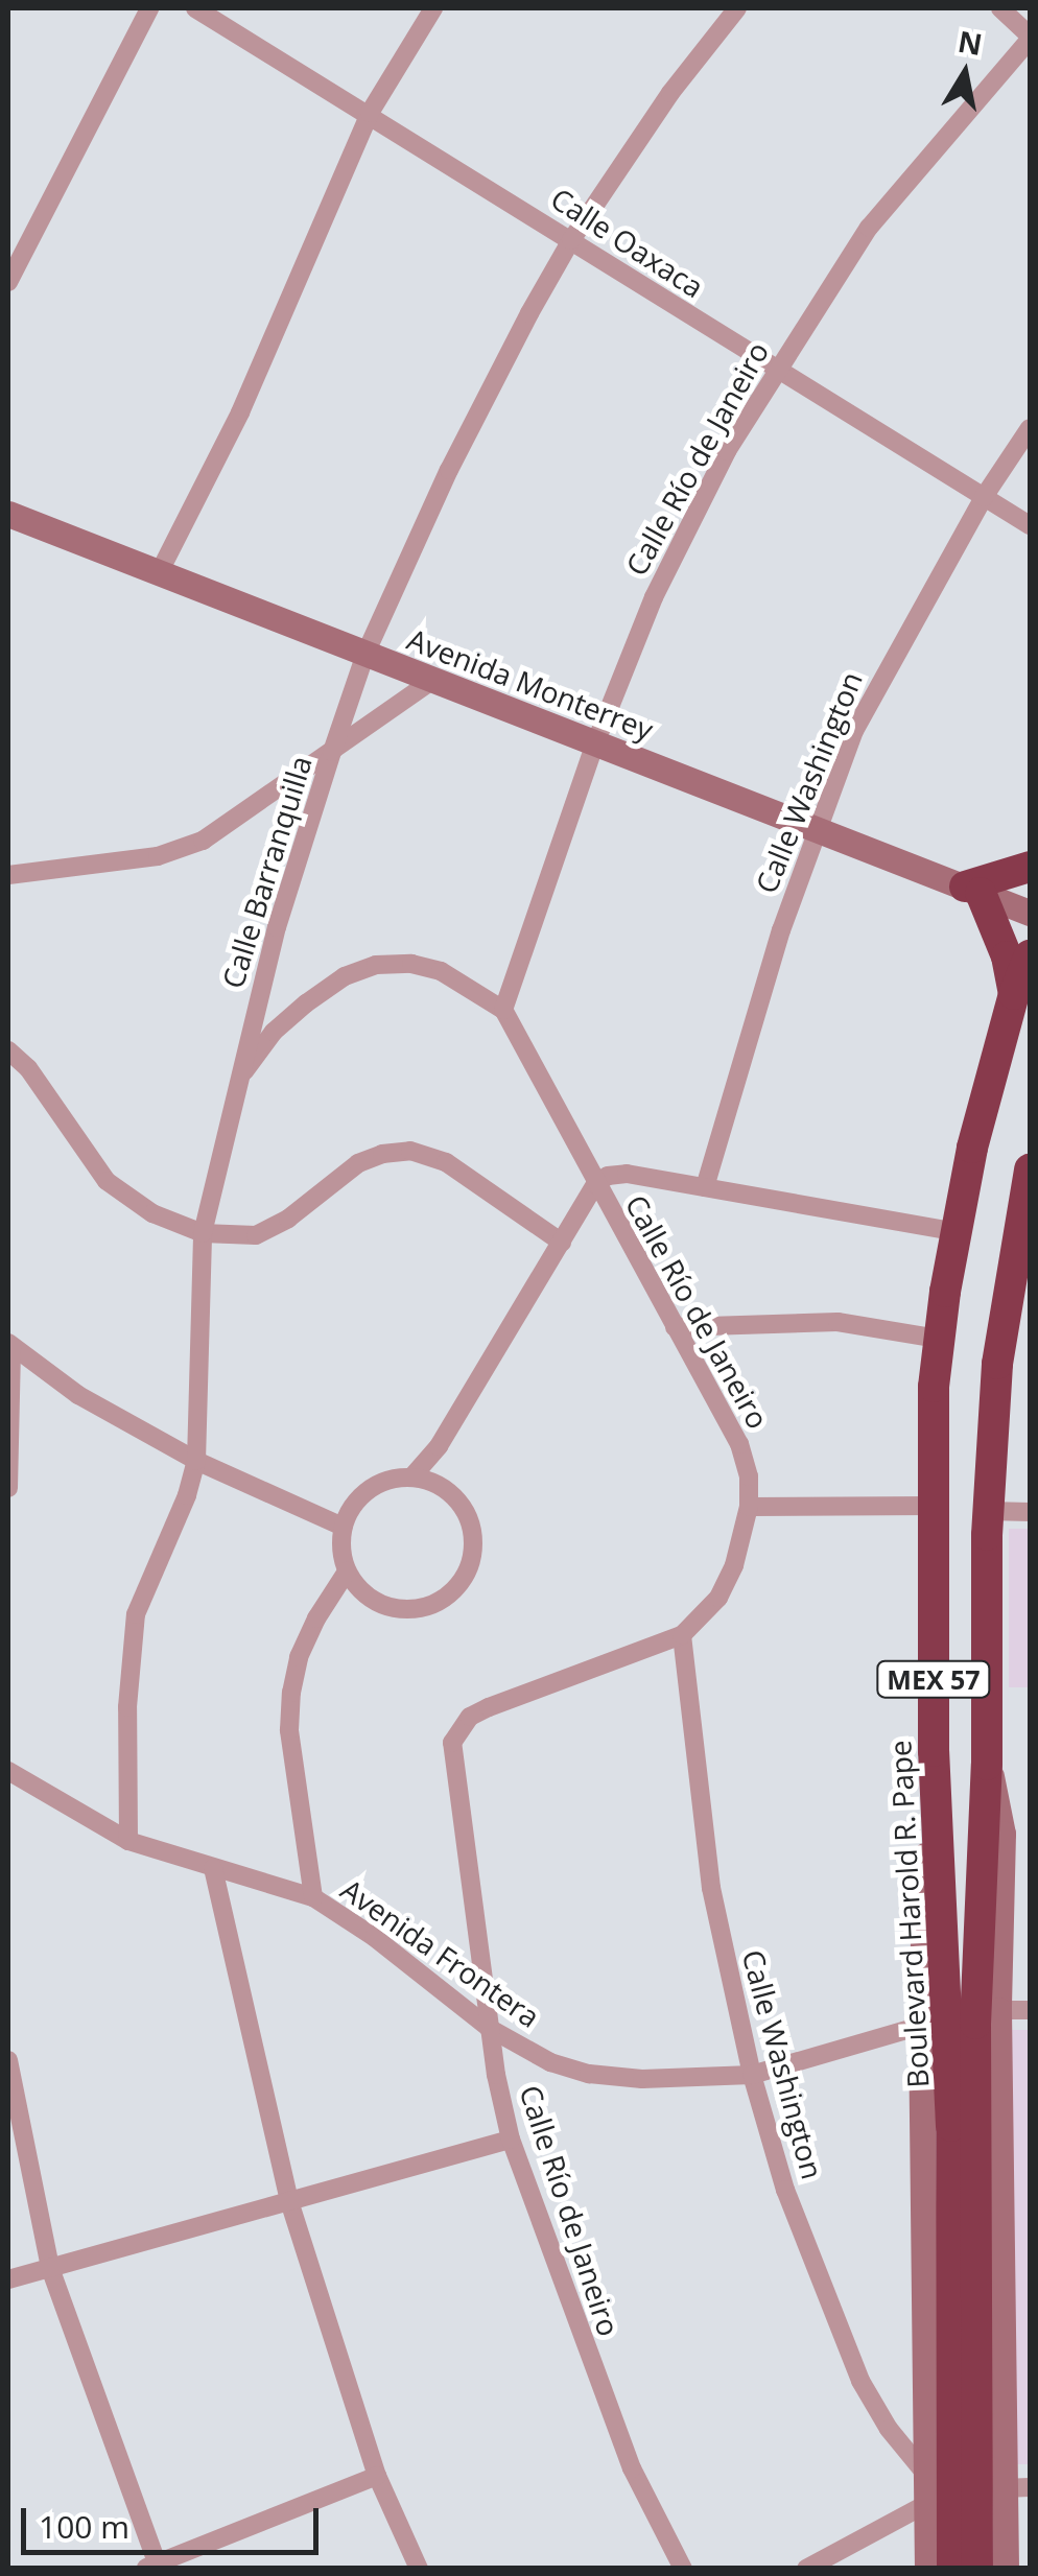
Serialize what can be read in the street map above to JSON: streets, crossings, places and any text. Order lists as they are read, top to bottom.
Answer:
{
  "streets": {
    "highway": ["MEX 57", "Boulevard Harold R. Pape"],
    "street": [
      "Calle Oaxaca",
      "Calle Río de Janeiro",
      "Avenida Monterrey",
      "Calle Washington",
      "Calle Barranquilla",
      "Avenida Frontera"
    ]
  },
  "crossings": [
    ["Calle Oaxaca", "Calle Río de Janeiro"],
    ["Calle Oaxaca", "Calle Washington"],
    ["Calle Oaxaca", "Calle Barranquilla"],
    ["Calle Río de Janeiro", "Avenida Monterrey"],
    ["Calle Río de Janeiro", "Calle Washington"],
    ["Calle Río de Janeiro", "Avenida Frontera"],
    ["Avenida Monterrey", "Calle Washington"],
    ["Avenida Monterrey", "Calle Barranquilla"],
    ["Calle Washington", "Avenida Frontera"],
    ["Calle Barranquilla", "Avenida Frontera"]
  ],
  "scale_bar": "100 m",
  "north": "top"
}
